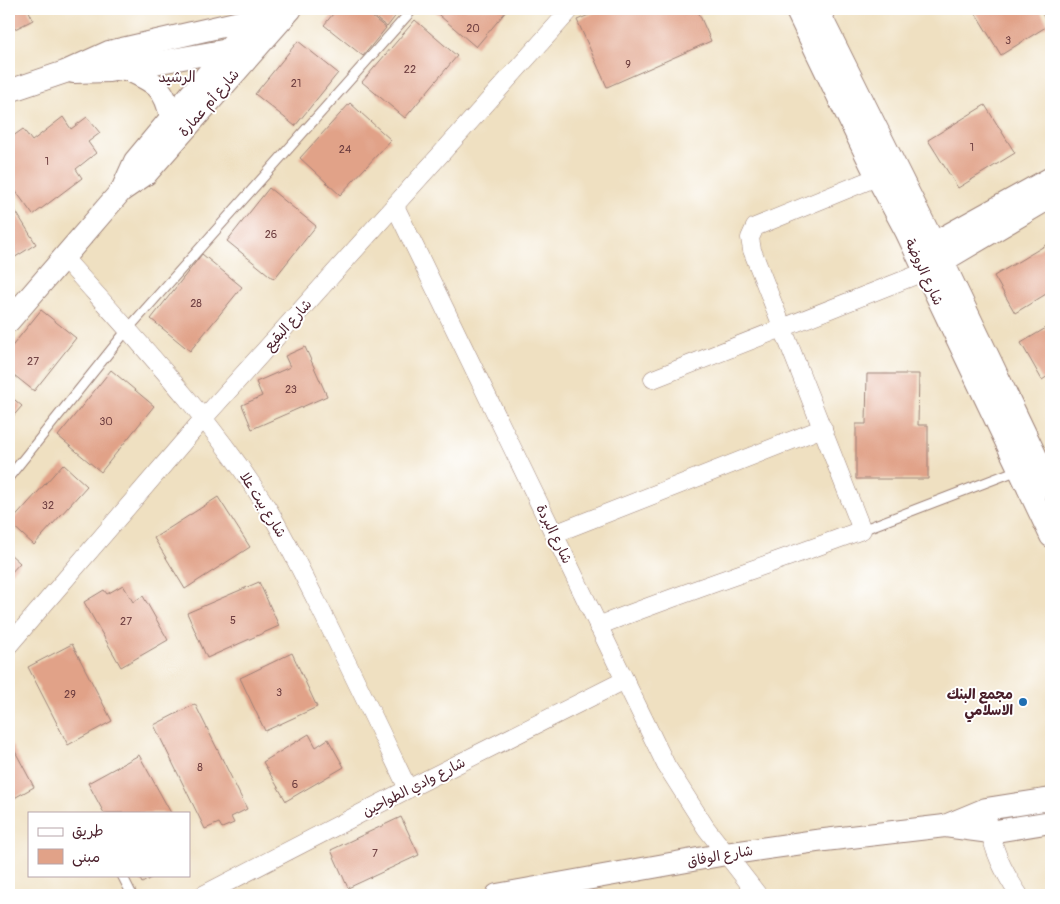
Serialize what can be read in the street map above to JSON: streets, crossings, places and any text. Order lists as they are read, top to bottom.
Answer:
{
  "streets": {
    "street": [
      "شارع أم عمارة",
      "شارع الروضة",
      "شارع البقيع",
      "شارع بيت علا",
      "شارع البردة",
      "شارع وادي الطواحين",
      "شارع الوفاق"
    ]
  },
  "crossings": [
    ["شارع أم عمارة", "شارع بيت علا"],
    ["شارع البقيع", "شارع بيت علا"],
    ["شارع البقيع", "شارع البردة"],
    ["شارع بيت علا", "شارع وادي الطواحين"],
    ["شارع البردة", "شارع وادي الطواحين"],
    ["شارع البردة", "شارع الوفاق"]
  ],
  "districts": ["الرشيد"],
  "places": ["مجمع البنك الاسلامي"],
  "house_numbers": [
    "20",
    "3",
    "9",
    "22",
    "21",
    "1",
    "24",
    "1",
    "26",
    "28",
    "27",
    "23",
    "30",
    "32",
    "5",
    "27",
    "3",
    "29",
    "8",
    "6",
    "7"
  ],
  "legend": ["طريق", "مبنى"]
}
